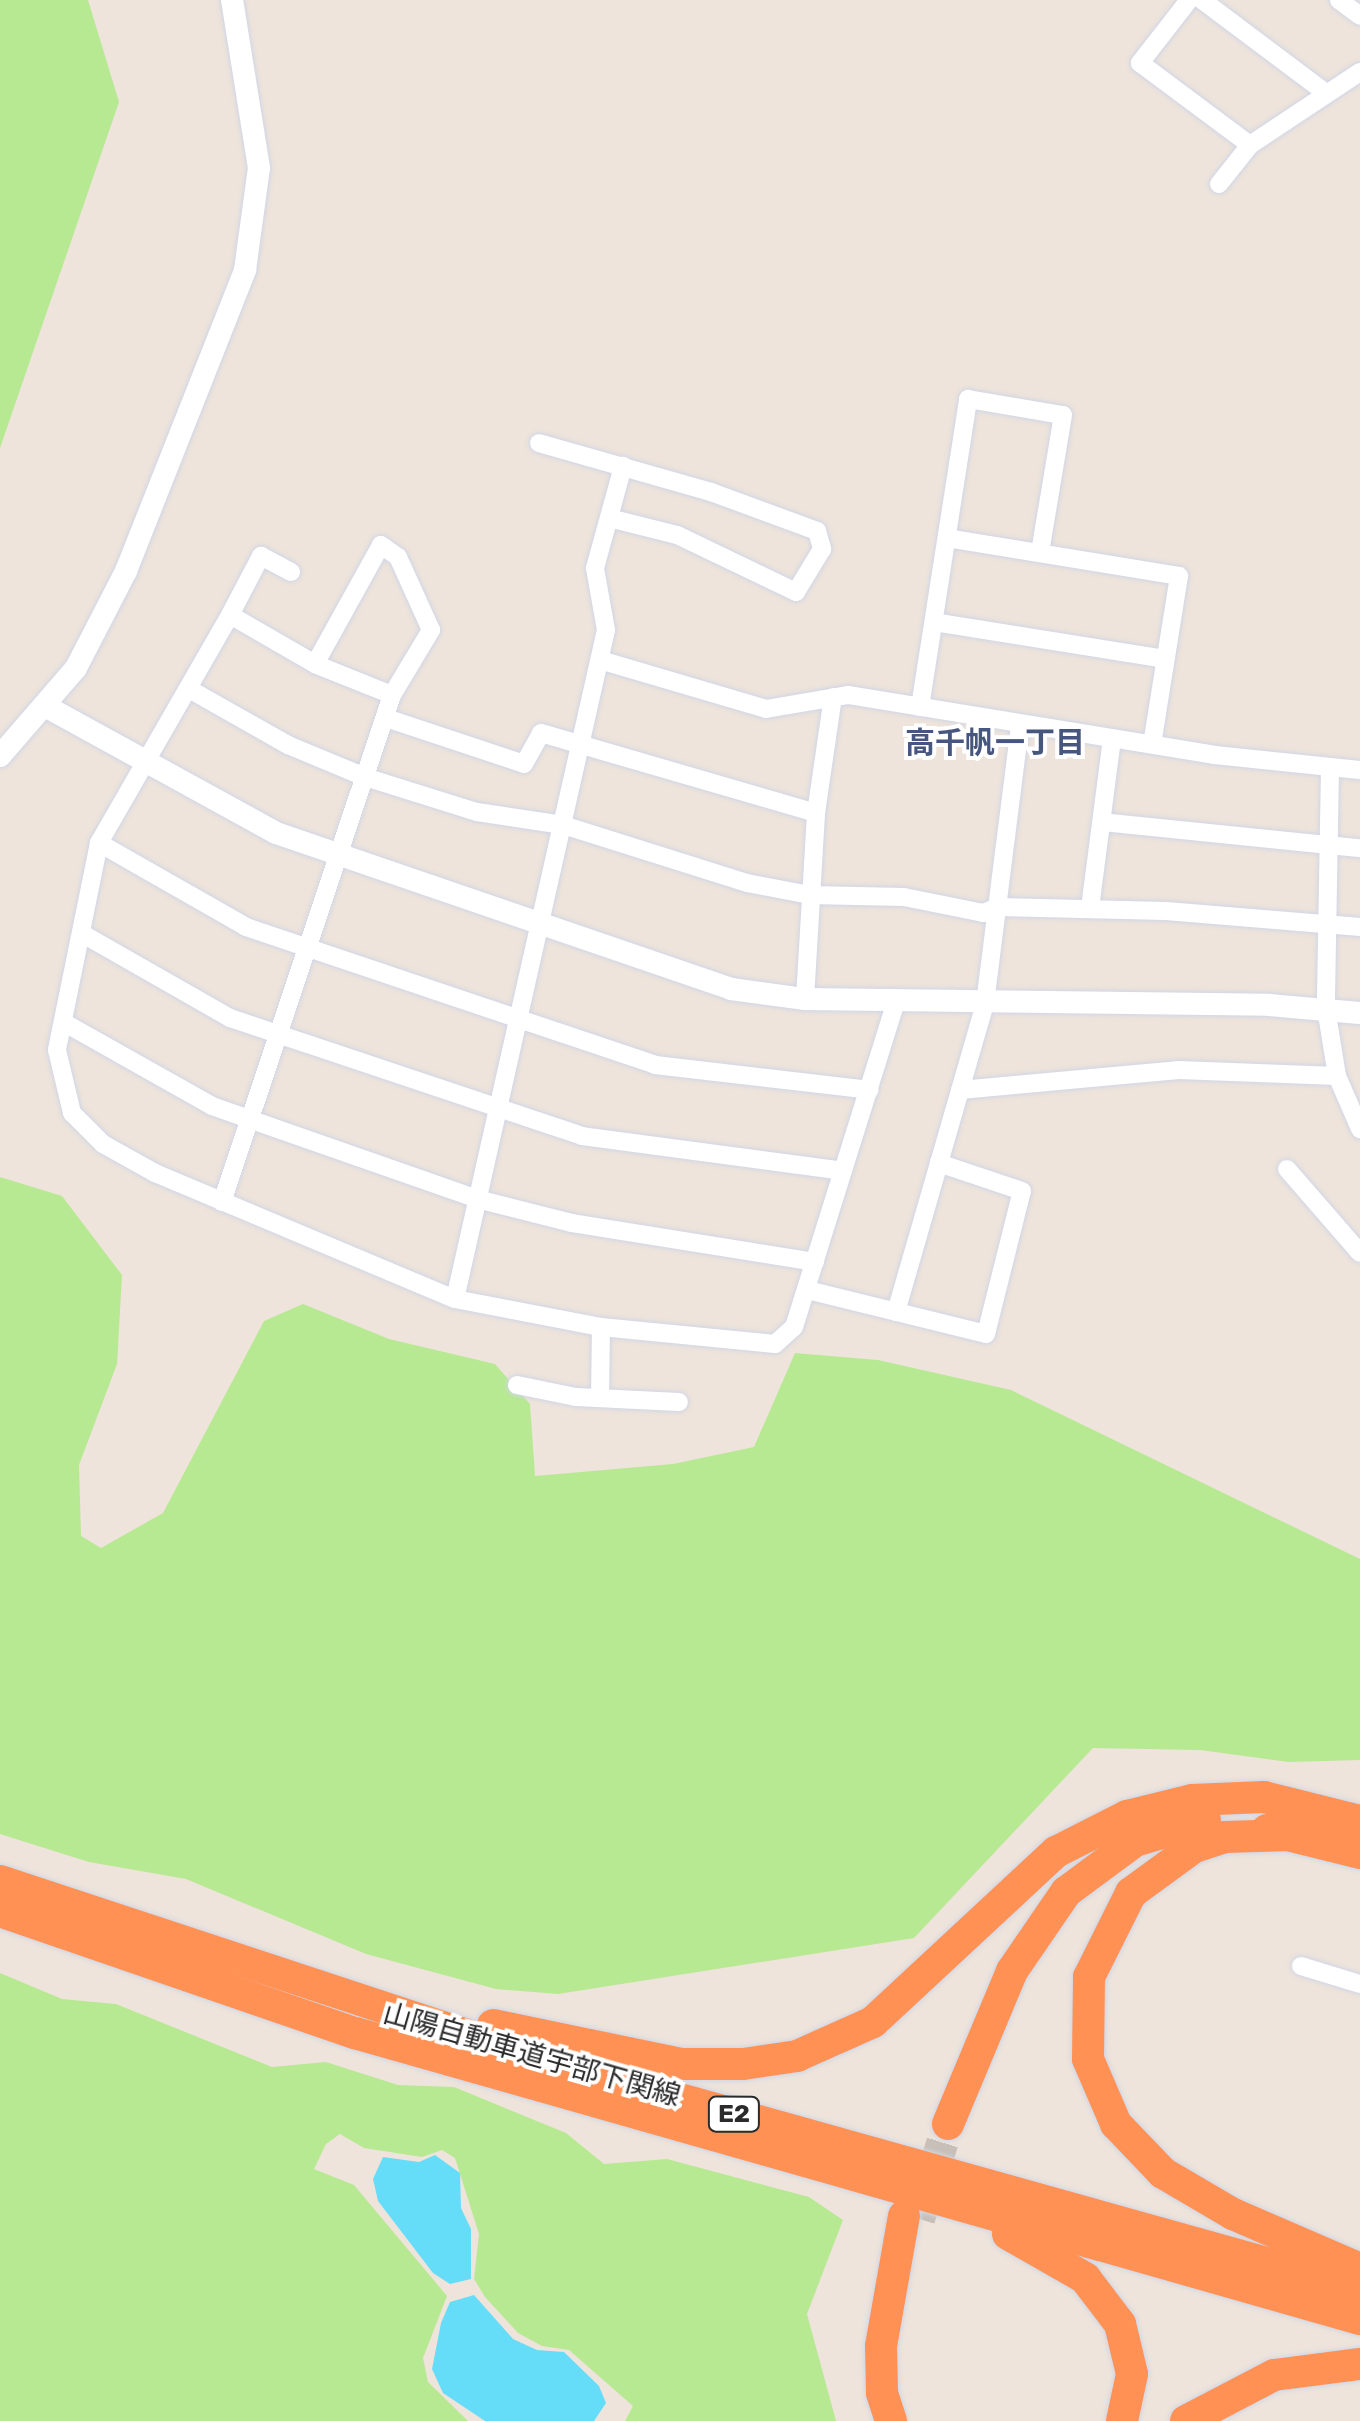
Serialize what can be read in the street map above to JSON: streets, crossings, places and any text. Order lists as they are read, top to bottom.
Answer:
{
  "streets": {
    "highway": ["山陽自動車道宇部下関線", "E2"]
  },
  "districts": ["高千帆一丁目"]
}
